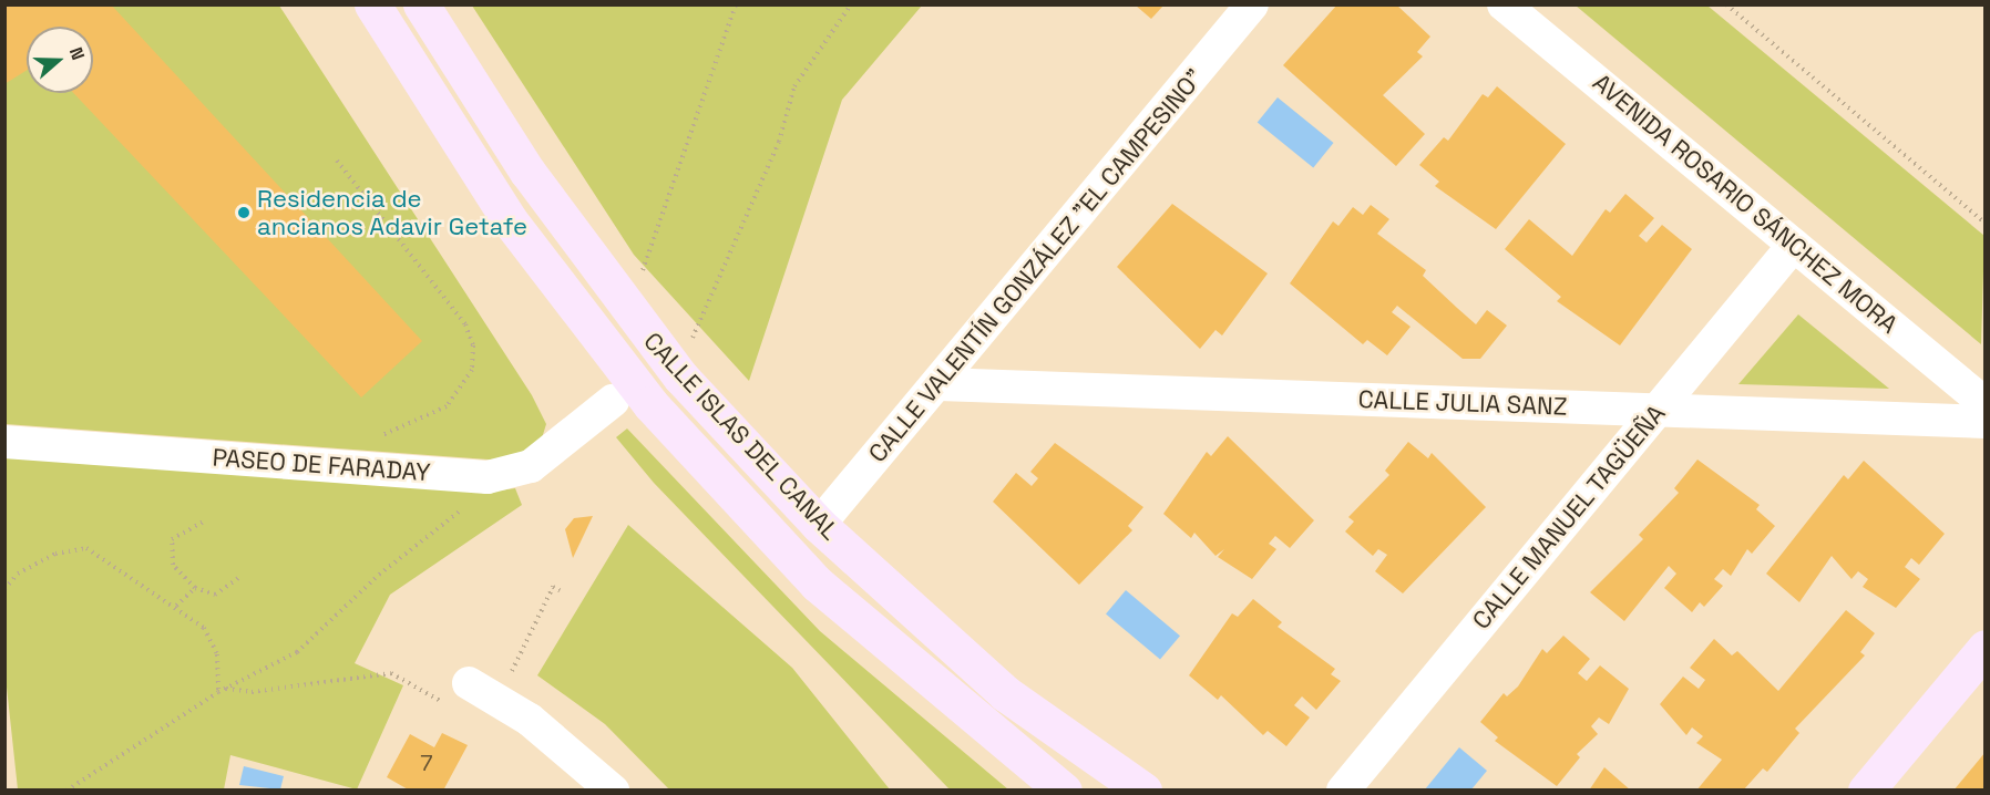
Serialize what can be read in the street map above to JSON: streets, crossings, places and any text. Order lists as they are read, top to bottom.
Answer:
{
  "streets": {
    "street": [
      "AVENIDA ROSARIO SÁNCHEZ MORA",
      "CALLE VALENTÍN GONZÁLEZ \"EL CAMPESINO\"",
      "CALLE JULIA SANZ",
      "CALLE ISLAS DEL CANAL",
      "PASEO DE FARADAY",
      "CALLE MANUEL TAGÜEÑA"
    ]
  },
  "crossings": [
    ["AVENIDA ROSARIO SÁNCHEZ MORA", "CALLE MANUEL TAGÜEÑA"],
    ["CALLE VALENTÍN GONZÁLEZ \"EL CAMPESINO\"", "CALLE JULIA SANZ"],
    ["CALLE VALENTÍN GONZÁLEZ \"EL CAMPESINO\"", "CALLE ISLAS DEL CANAL"],
    ["CALLE JULIA SANZ", "CALLE MANUEL TAGÜEÑA"]
  ],
  "places": ["Residencia de ancianos Adavir Getafe"],
  "house_numbers": ["7"],
  "north": "right"
}
